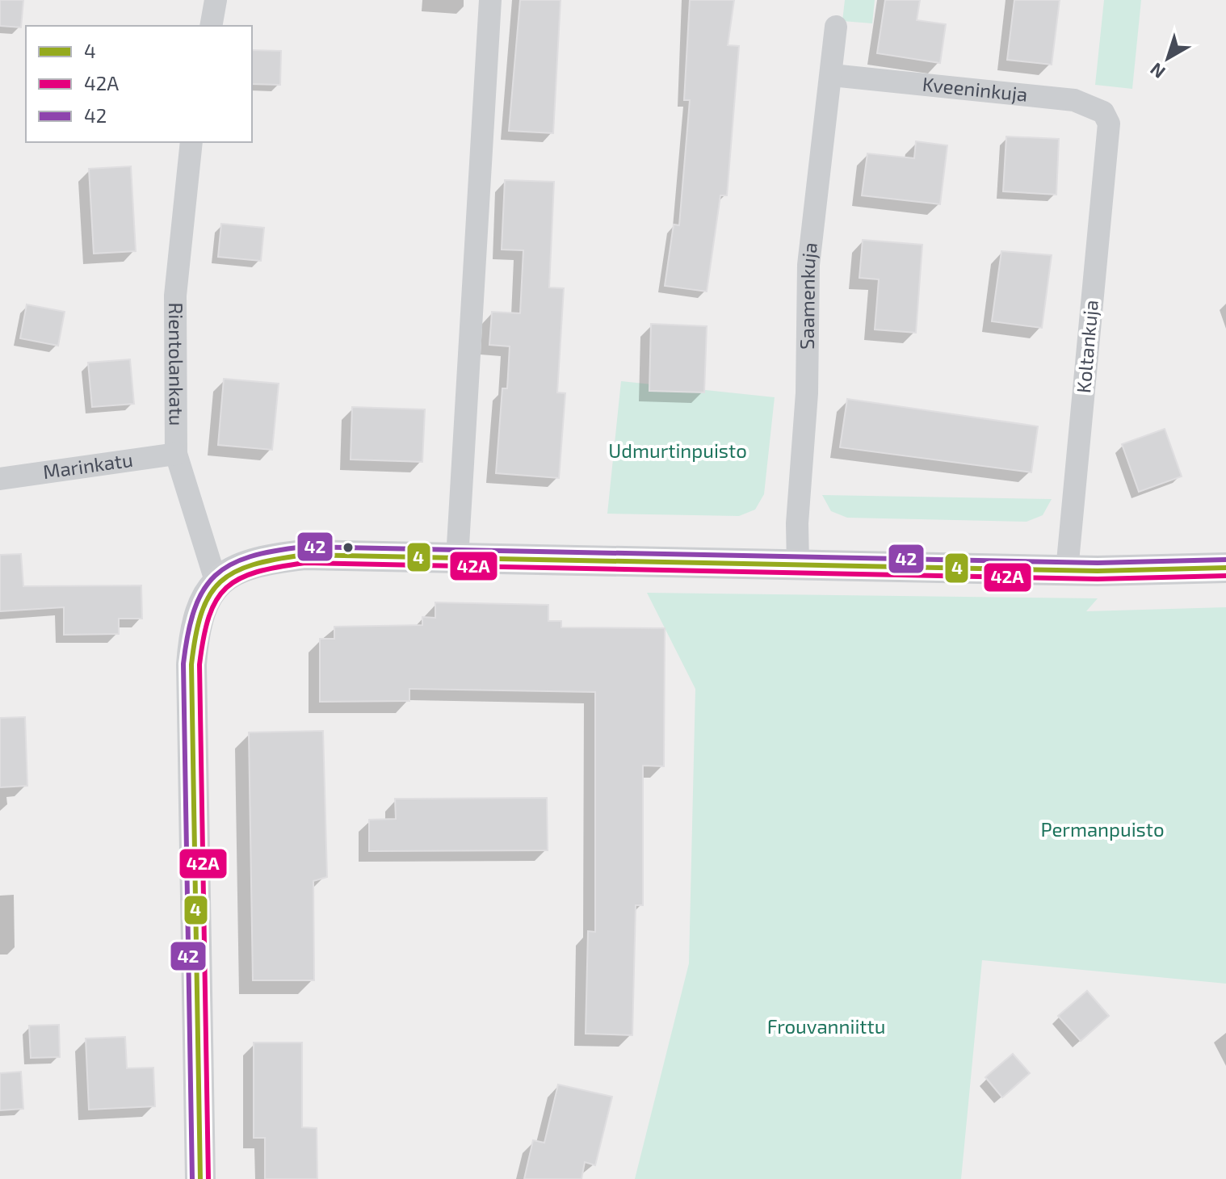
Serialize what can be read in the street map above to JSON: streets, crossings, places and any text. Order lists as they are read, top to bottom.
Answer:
{
  "streets": {
    "street": [
      "Kveeninkuja",
      "Saamenkuja",
      "Koltankuja",
      "Rientolankatu",
      "Marinkatu"
    ]
  },
  "crossings": [
    ["Kveeninkuja", "Saamenkuja"],
    ["Kveeninkuja", "Koltankuja"],
    ["Rientolankatu", "Marinkatu"]
  ],
  "parks": ["Udmurtinpuisto", "Permanpuisto", "Frouvanniittu"],
  "lines": ["transit line 42", "transit line 4", "transit line 42A"],
  "legend": ["4", "42A", "42"],
  "north": "bottom left"
}
